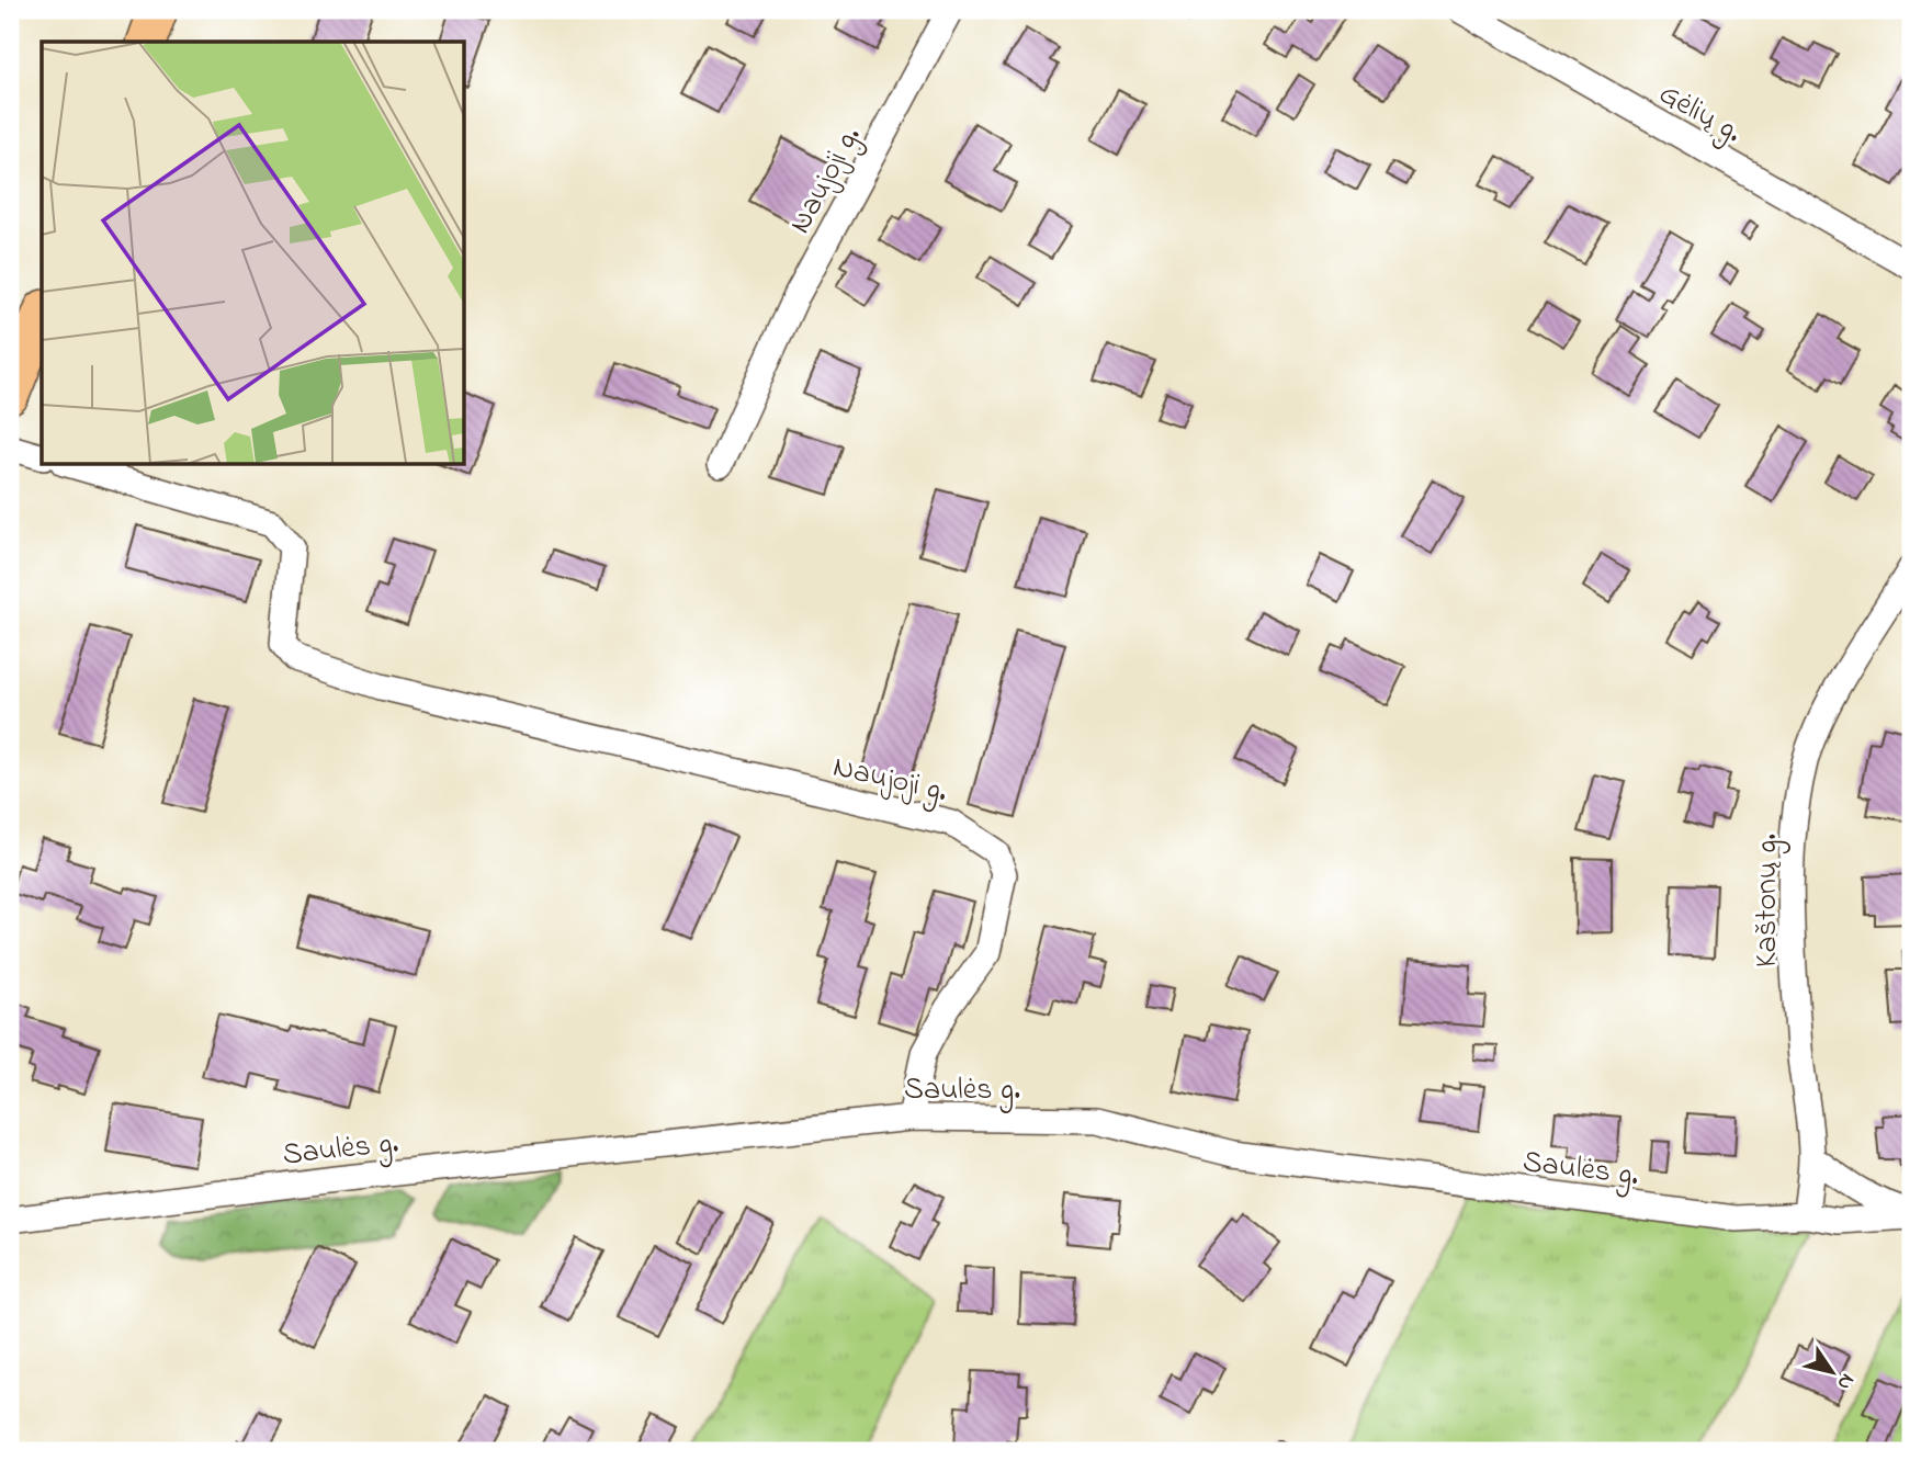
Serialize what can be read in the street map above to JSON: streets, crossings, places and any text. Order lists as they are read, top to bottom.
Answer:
{
  "streets": {
    "street": [
      "Gėlių g.",
      "Naujoji g.",
      "Kaštonų g.",
      "Saulės g."
    ]
  },
  "crossings": [
    ["Naujoji g.", "Saulės g."],
    ["Kaštonų g.", "Saulės g."]
  ],
  "north": "bottom right"
}
